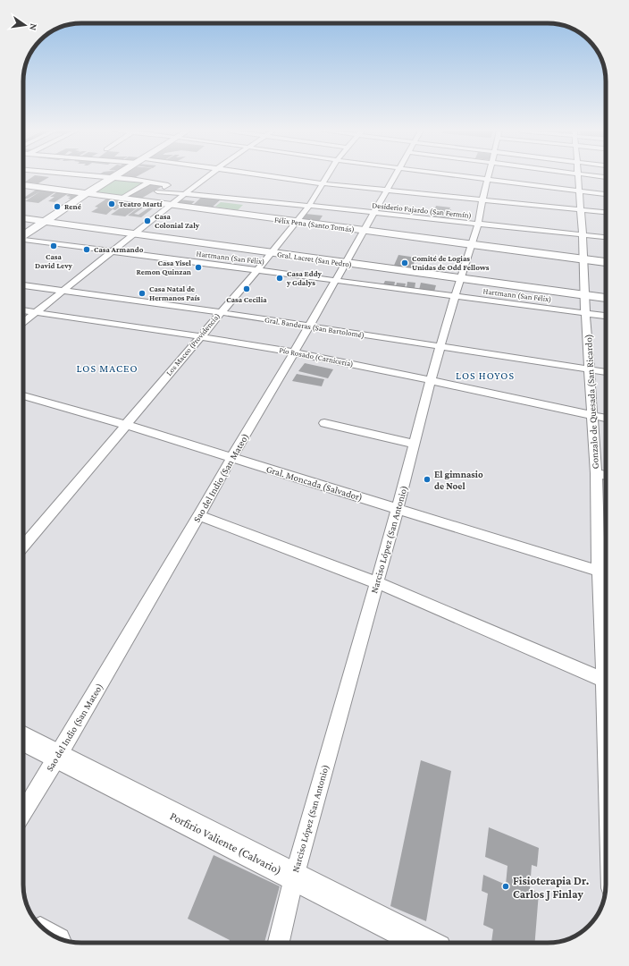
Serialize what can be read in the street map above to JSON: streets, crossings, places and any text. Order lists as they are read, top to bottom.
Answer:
{
  "streets": {
    "street": [
      "Desiderio Fajardo (San Fermín)",
      "Félix Pena (Santo Tomás)",
      "Hartmann (San Félix)",
      "Gral. Lacret (San Pedro)",
      "Gral. Banderas (San Bartolomé)",
      "Los Maceo (Providencia)",
      "Pío Rosado (Carnicería)",
      "Gonzalo de Quesada (San Ricardo)",
      "Sao del Indio (San Mateo)",
      "Gral. Moncada (Salvador)",
      "Narciso López (San Antonio)",
      "Porfirio Valiente (Calvario)"
    ]
  },
  "crossings": [
    ["Desiderio Fajardo (San Fermín)", "Los Maceo (Providencia)"],
    ["Desiderio Fajardo (San Fermín)", "Gonzalo de Quesada (San Ricardo)"],
    ["Desiderio Fajardo (San Fermín)", "Sao del Indio (San Mateo)"],
    ["Desiderio Fajardo (San Fermín)", "Narciso López (San Antonio)"],
    ["Félix Pena (Santo Tomás)", "Los Maceo (Providencia)"],
    ["Félix Pena (Santo Tomás)", "Gonzalo de Quesada (San Ricardo)"],
    ["Félix Pena (Santo Tomás)", "Sao del Indio (San Mateo)"],
    ["Félix Pena (Santo Tomás)", "Narciso López (San Antonio)"],
    ["Hartmann (San Félix)", "Los Maceo (Providencia)"],
    ["Hartmann (San Félix)", "Gonzalo de Quesada (San Ricardo)"],
    ["Hartmann (San Félix)", "Sao del Indio (San Mateo)"],
    ["Hartmann (San Félix)", "Narciso López (San Antonio)"],
    ["Gral. Lacret (San Pedro)", "Los Maceo (Providencia)"],
    ["Gral. Lacret (San Pedro)", "Gonzalo de Quesada (San Ricardo)"],
    ["Gral. Lacret (San Pedro)", "Sao del Indio (San Mateo)"],
    ["Gral. Lacret (San Pedro)", "Narciso López (San Antonio)"],
    ["Gral. Banderas (San Bartolomé)", "Los Maceo (Providencia)"],
    ["Gral. Banderas (San Bartolomé)", "Gonzalo de Quesada (San Ricardo)"],
    ["Gral. Banderas (San Bartolomé)", "Sao del Indio (San Mateo)"],
    ["Gral. Banderas (San Bartolomé)", "Narciso López (San Antonio)"],
    ["Los Maceo (Providencia)", "Pío Rosado (Carnicería)"],
    ["Los Maceo (Providencia)", "Gral. Moncada (Salvador)"],
    ["Pío Rosado (Carnicería)", "Gonzalo de Quesada (San Ricardo)"],
    ["Pío Rosado (Carnicería)", "Sao del Indio (San Mateo)"],
    ["Pío Rosado (Carnicería)", "Narciso López (San Antonio)"],
    ["Gonzalo de Quesada (San Ricardo)", "Gral. Moncada (Salvador)"],
    ["Sao del Indio (San Mateo)", "Gral. Moncada (Salvador)"],
    ["Sao del Indio (San Mateo)", "Porfirio Valiente (Calvario)"],
    ["Gral. Moncada (Salvador)", "Narciso López (San Antonio)"],
    ["Narciso López (San Antonio)", "Porfirio Valiente (Calvario)"]
  ],
  "districts": ["LOS MACEO", "LOS HOYOS"],
  "places": [
    "Teatro Martí",
    "René",
    "Casa Colonial Zaly",
    "Casa David Levy",
    "Casa Armando",
    "Comité de Logias Unidas de Odd Fellows",
    "Casa Yisel Remon Quinzan",
    "Casa Eddy y Gdalys",
    "Casa Cecilia",
    "Casa Natal de Hermanos País",
    "El gimnasio de Noel",
    "Fisioterapia Dr. Carlos J Finlay"
  ],
  "north": "right"
}
